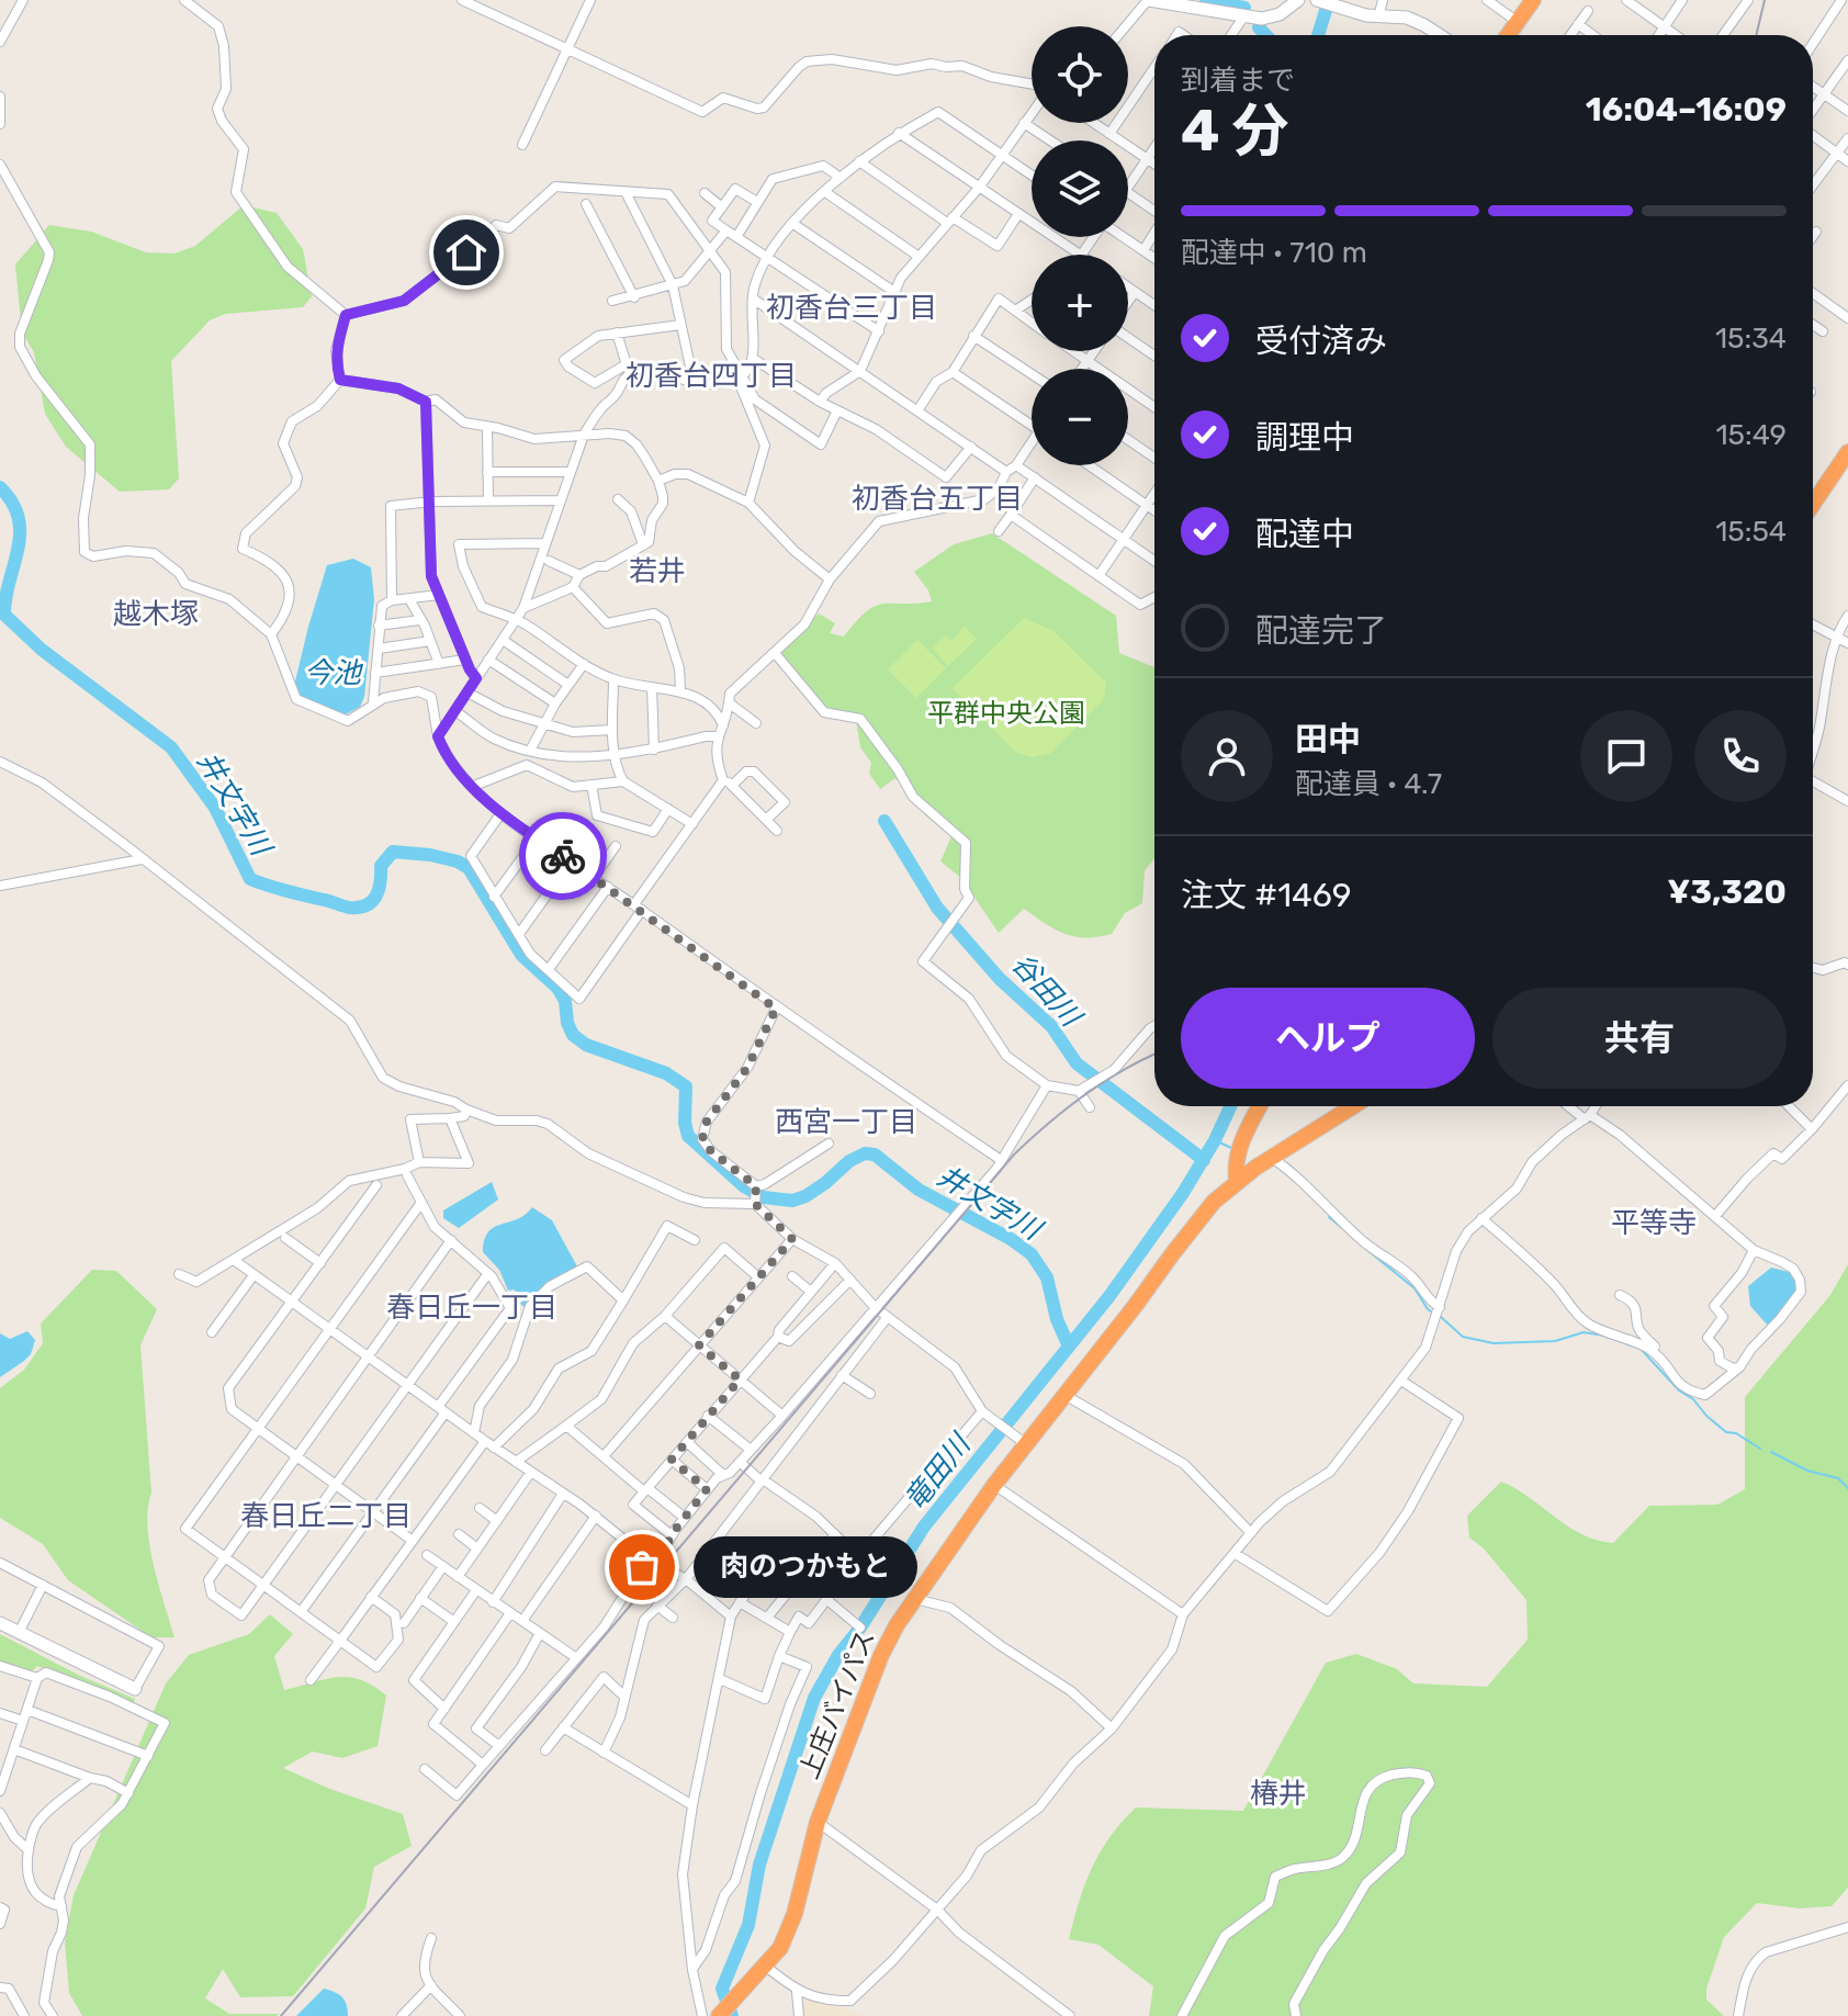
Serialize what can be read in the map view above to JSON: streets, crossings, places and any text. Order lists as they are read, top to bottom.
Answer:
{
  "streets": {
    "highway": ["上庄バイパス"]
  },
  "districts": [
    "初香台三丁目",
    "初香台四丁目",
    "初香台五丁目",
    "若井",
    "越木塚",
    "西宮一丁目",
    "平等寺",
    "春日丘一丁目",
    "春日丘二丁目",
    "椿井"
  ],
  "water": [
    "今池",
    "井文字川",
    "谷田川",
    "竜田川"
  ],
  "parks": ["平群中央公園"],
  "places": ["肉のつかもと"],
  "page": {
    "map_buttons": ["+", "−"],
    "heading": ["4 分", "到着まで", "16:04–16:09"],
    "panel": [
      "田中",
      "配達員 · 4.7",
      "注文 #1469",
      "¥3,320"
    ],
    "bar": "配達中 · 710 m",
    "list": [
      ["受付済み", "15:34"],
      ["調理中", "15:49"],
      ["配達中", "15:54"],
      "配達完了"
    ],
    "buttons": ["ヘルプ", "共有"],
    "bubble": "肉のつかもと"
  }
}
